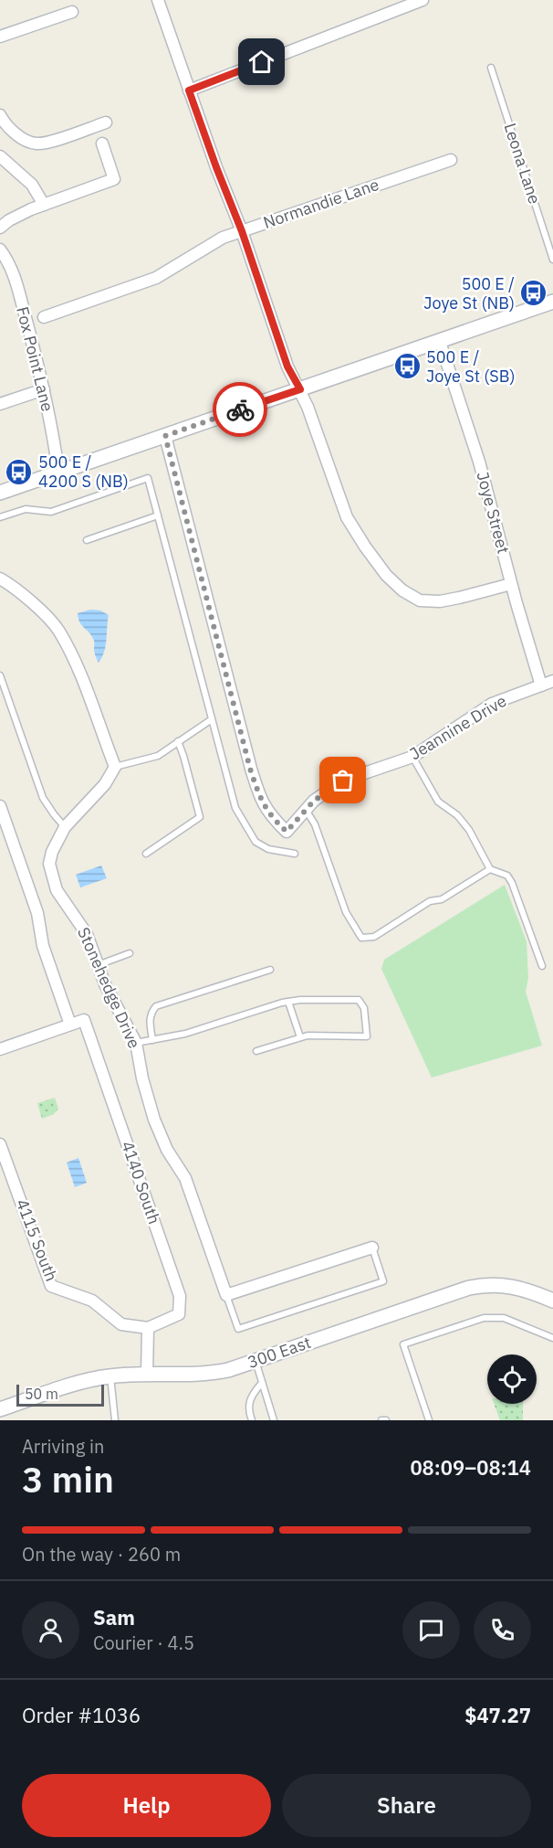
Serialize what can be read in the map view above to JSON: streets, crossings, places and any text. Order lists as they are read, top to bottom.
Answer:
{
  "streets": {
    "street": [
      "Normandie Lane",
      "Fox Point Lane",
      "Joye Street",
      "Jeannine Drive",
      "Stonehedge Drive",
      "4140 South",
      "4115 South",
      "300 East"
    ],
    "lane": ["Leona Lane"]
  },
  "crossings": [
    ["Joye Street", "Jeannine Drive"],
    ["4140 South", "4115 South"]
  ],
  "places": {
    "bus stop": ["500 E / Joye St (NB)", "500 E / Joye St (SB)", "500 E / 4200 S (NB)"]
  },
  "scale_bar": "50 m",
  "page": {
    "scale": "50 m",
    "heading": ["3 min", "Arriving in", "08:09–08:14"],
    "panel": [
      "Sam",
      "Courier · 4.5",
      "Order #1036",
      "$47.27"
    ],
    "bar": "On the way · 260 m",
    "buttons": ["Help", "Share"]
  }
}
